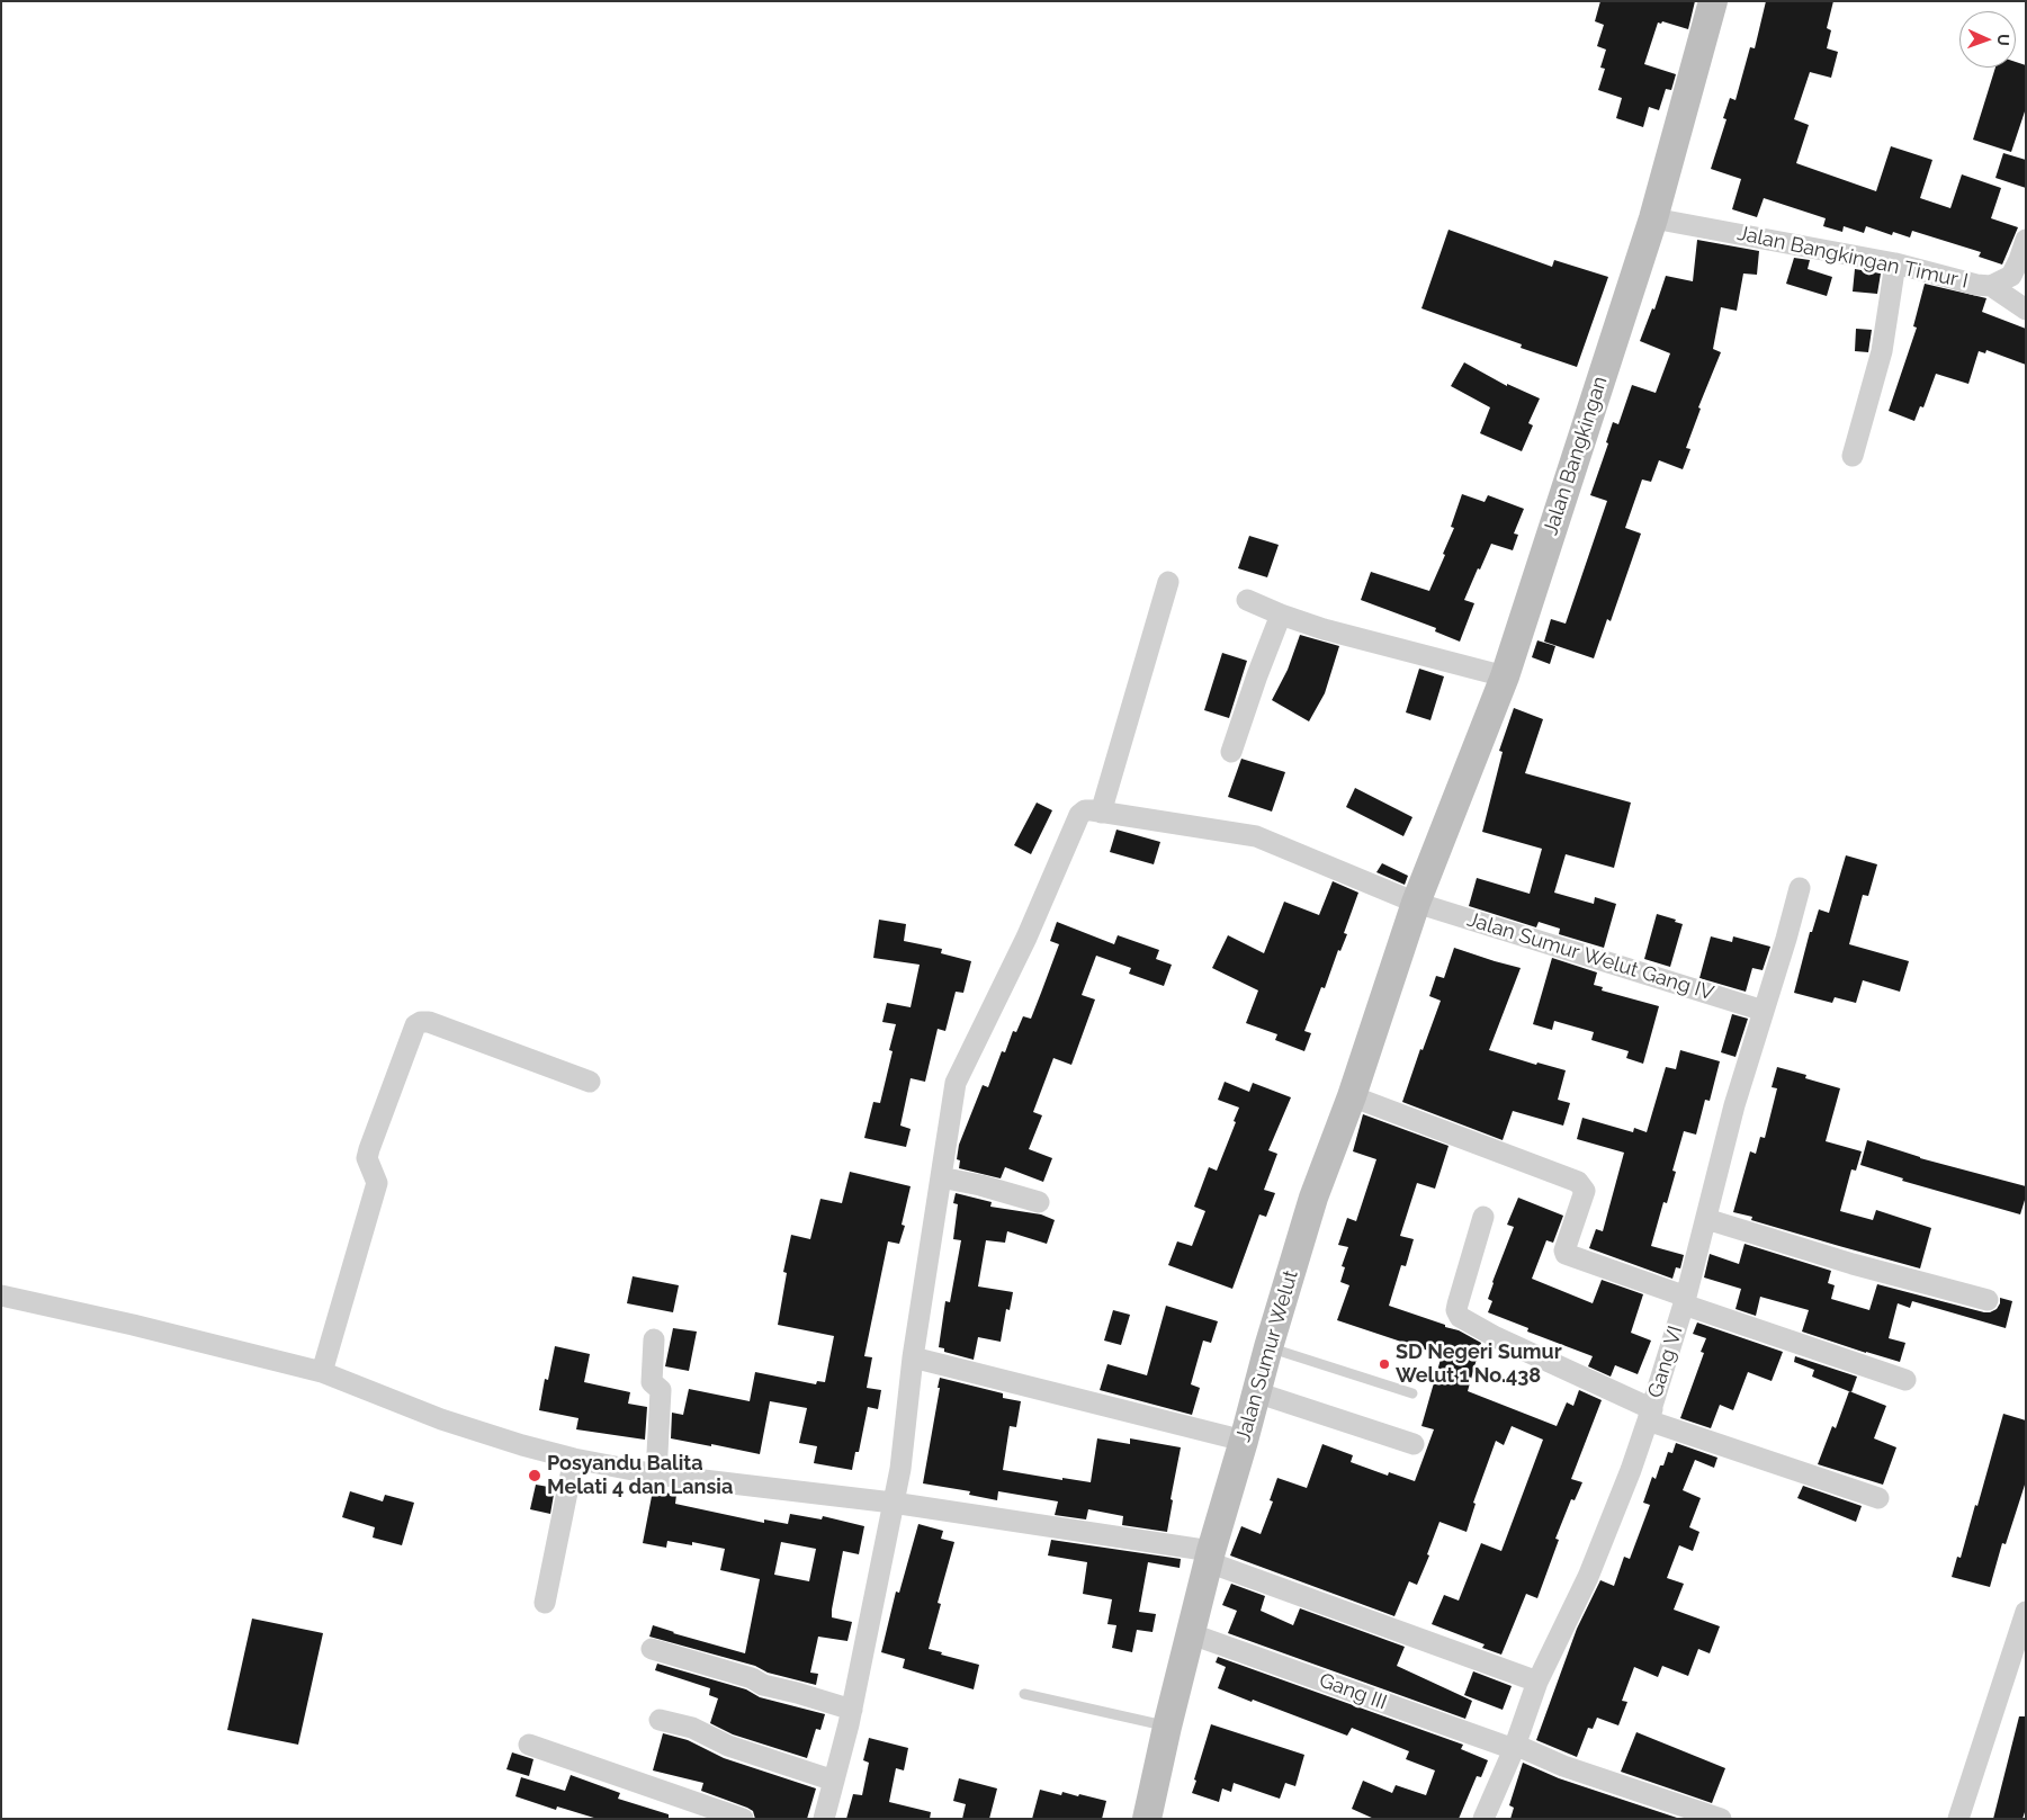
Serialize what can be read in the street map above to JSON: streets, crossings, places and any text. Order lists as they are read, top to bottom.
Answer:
{
  "streets": {
    "street": [
      "Jalan Bangkingan Timur I",
      "Jalan Bangkingan",
      "Jalan Sumur Welut Gang IV",
      "Jalan Sumur Welut",
      "Gang VI",
      "Gang III"
    ]
  },
  "crossings": [
    ["Jalan Bangkingan Timur I", "Jalan Bangkingan"],
    ["Jalan Bangkingan", "Jalan Sumur Welut Gang IV"],
    ["Jalan Bangkingan", "Jalan Sumur Welut"],
    ["Jalan Sumur Welut Gang IV", "Jalan Sumur Welut"],
    ["Jalan Sumur Welut Gang IV", "Gang VI"],
    ["Jalan Sumur Welut", "Gang III"],
    ["Gang VI", "Gang III"]
  ],
  "places": ["SD Negeri Sumur Welut 1 No.438", "Posyandu Balita Melati 4 dan Lansia"],
  "north": "right"
}
